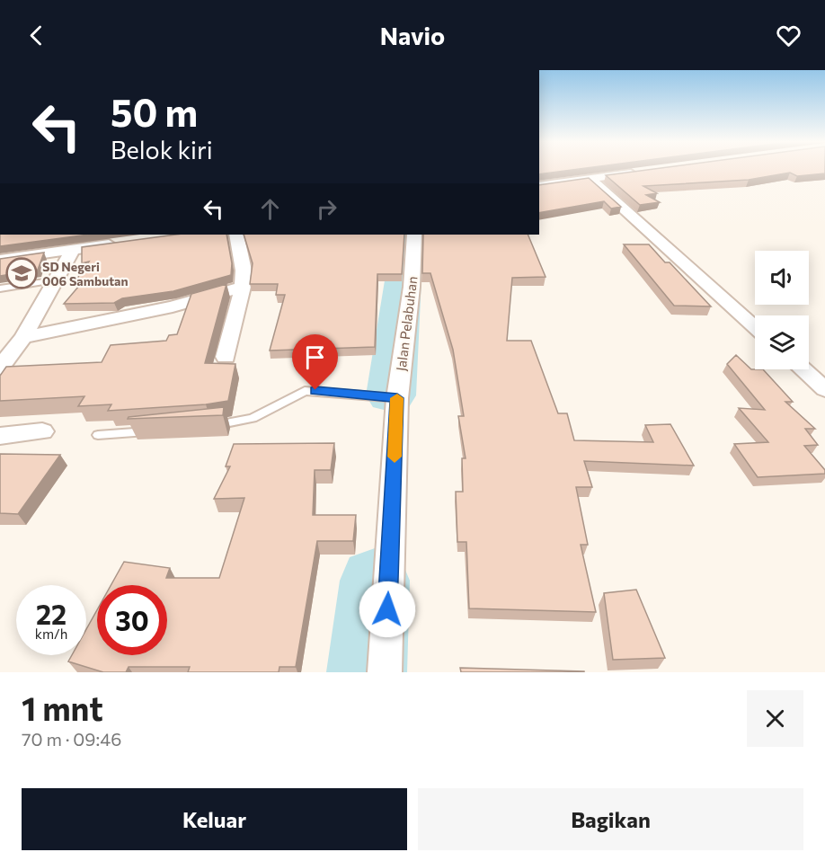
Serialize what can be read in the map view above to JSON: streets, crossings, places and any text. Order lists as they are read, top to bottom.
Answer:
{
  "streets": {
    "street": ["Jalan Pelabuhan"]
  },
  "places": {
    "school or university": ["SD Negeri 006 Sambutan"]
  },
  "page": {
    "header": "Navio",
    "turn": ["50 m", "Belok kiri"],
    "speed": "22 km/h",
    "limit": "30",
    "heading": ["1 mnt", "70 m · 09:46"],
    "buttons": ["Keluar", "Bagikan"]
  }
}
